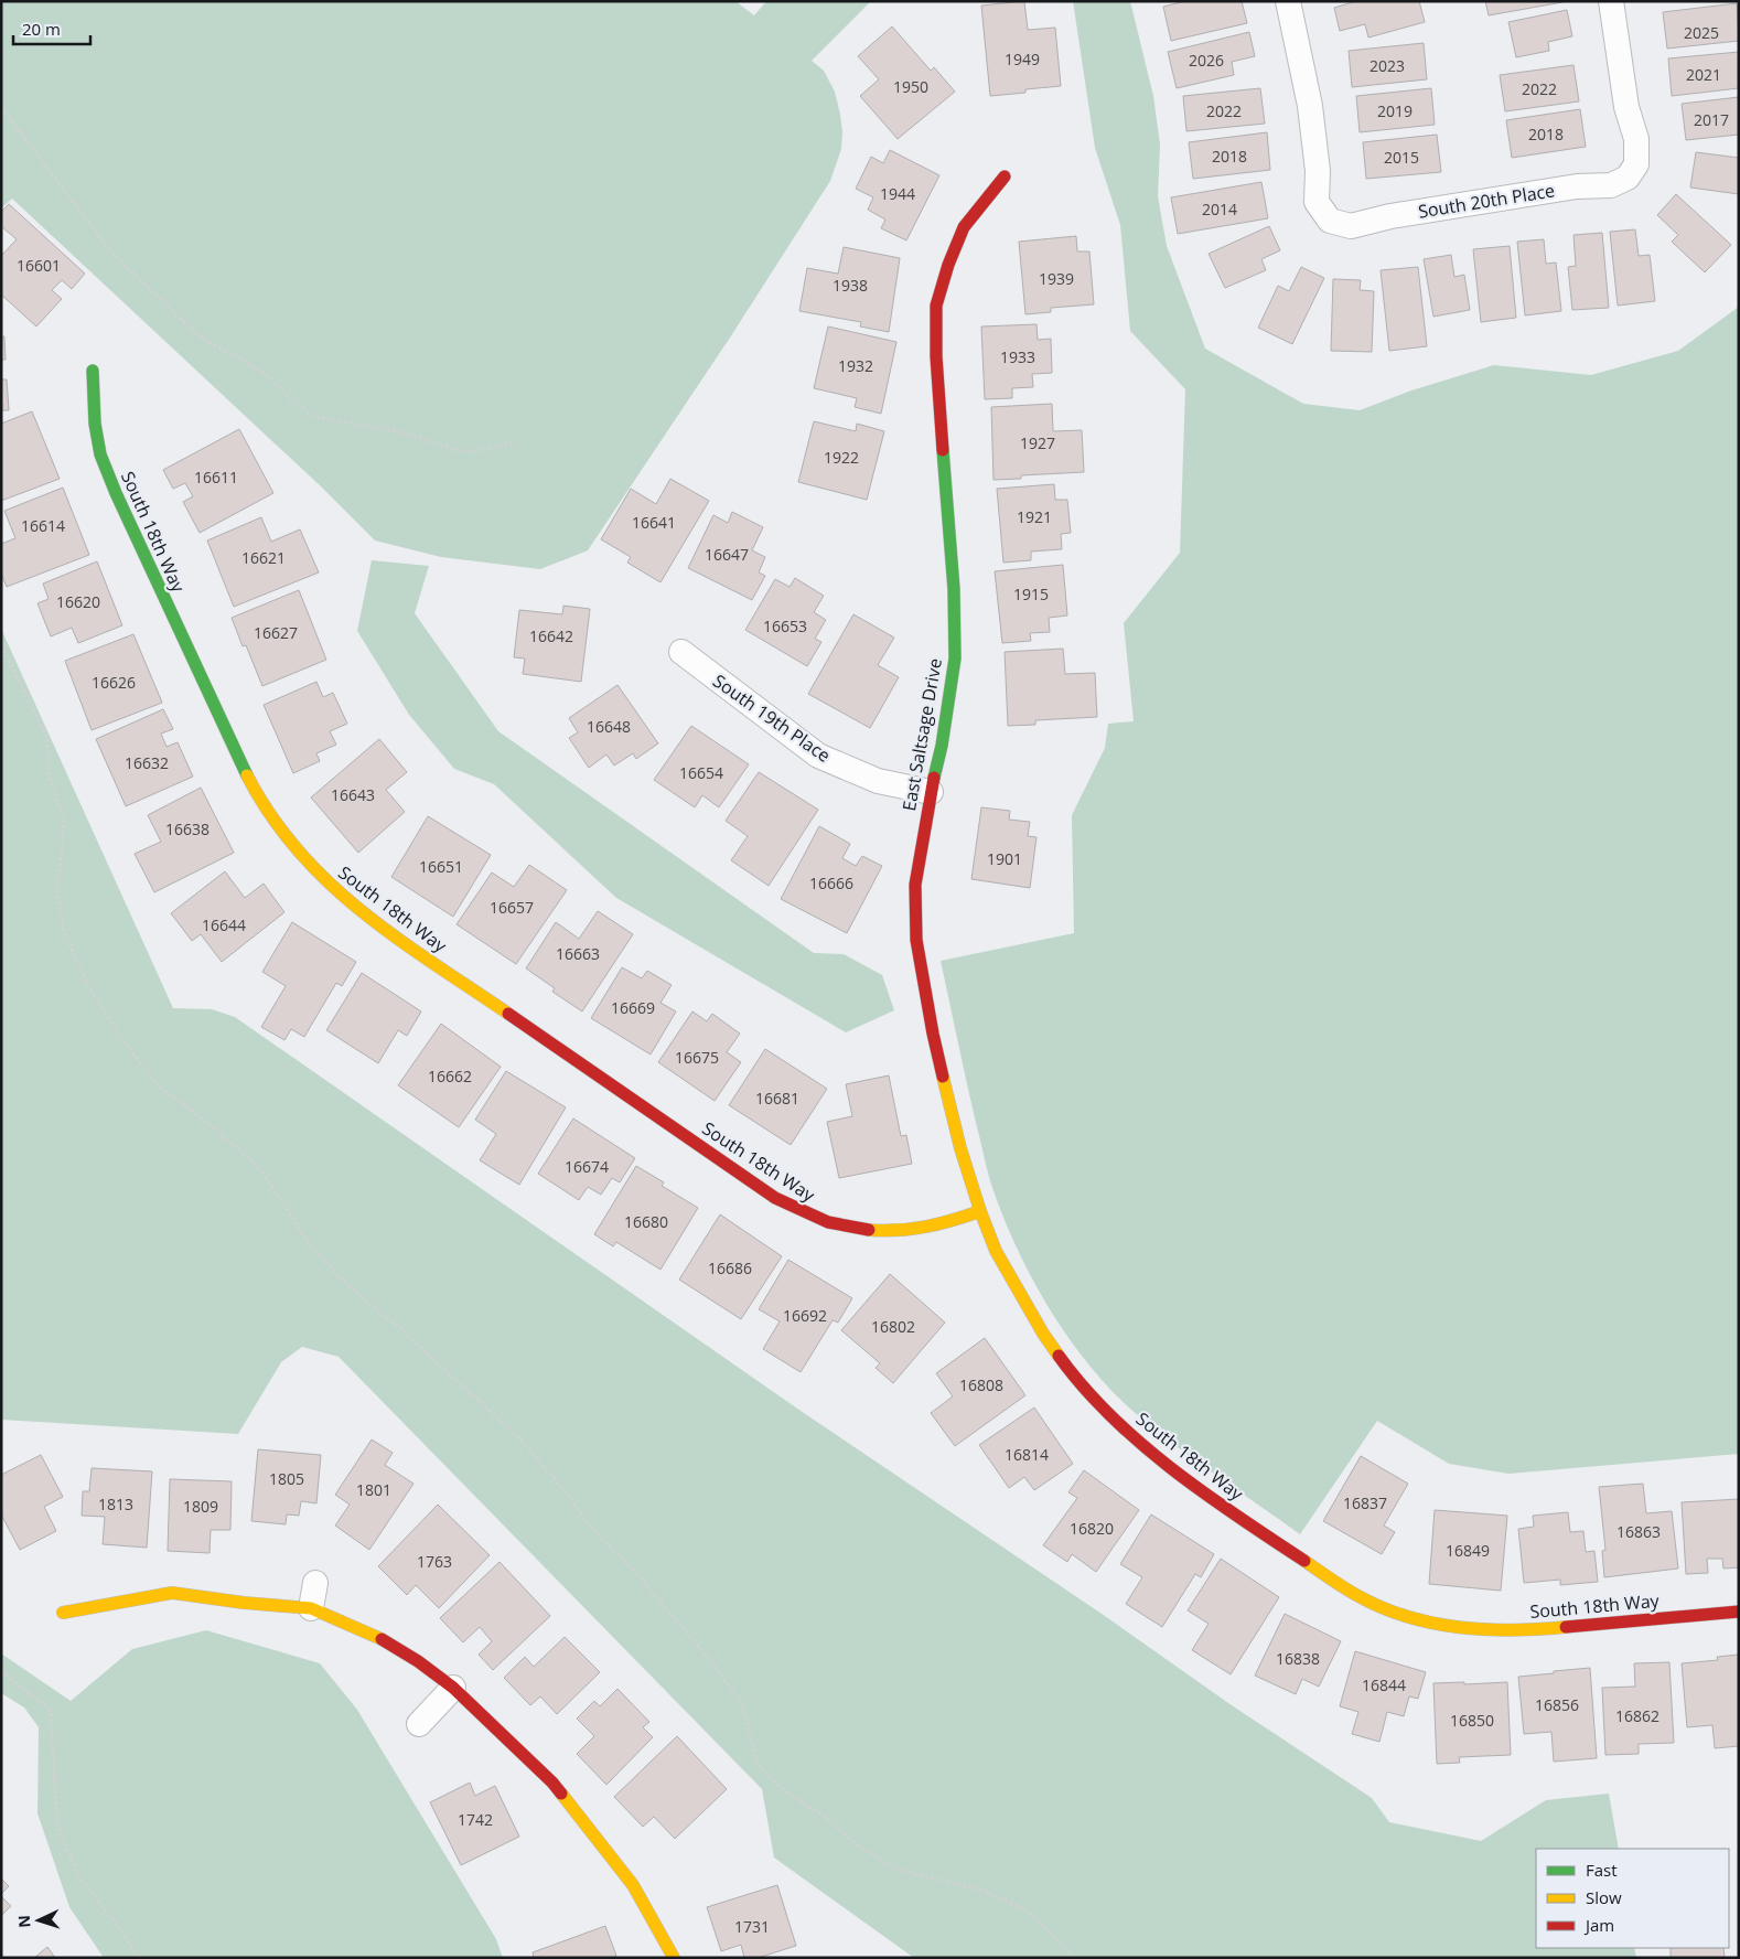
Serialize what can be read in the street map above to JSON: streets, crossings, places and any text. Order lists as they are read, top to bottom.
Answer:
{
  "streets": {
    "street": [
      "South 20th Place",
      "South 18th Way",
      "South 19th Place",
      "East Saltsage Drive"
    ]
  },
  "crossings": [
    ["South 18th Way", "East Saltsage Drive"],
    ["South 19th Place", "East Saltsage Drive"]
  ],
  "house_numbers": [
    "2025",
    "1949",
    "2026",
    "2023",
    "2021",
    "1950",
    "2022",
    "2022",
    "2019",
    "2017",
    "2018",
    "2018",
    "2015",
    "1944",
    "2014",
    "16601",
    "1939",
    "1938",
    "1933",
    "1932",
    "1927",
    "1922",
    "16611",
    "1921",
    "16641",
    "16614",
    "16647",
    "16621",
    "1915",
    "16620",
    "16653",
    "16627",
    "16642",
    "16626",
    "16648",
    "16632",
    "16654",
    "16643",
    "16638",
    "1901",
    "16651",
    "16666",
    "16657",
    "16644",
    "16663",
    "16669",
    "16675",
    "16662",
    "16681",
    "16674",
    "16680",
    "16686",
    "16692",
    "16802",
    "16808",
    "16814",
    "1805",
    "1801",
    "16837",
    "1813",
    "1809",
    "16820",
    "16863",
    "16849",
    "1763",
    "16838",
    "16844",
    "16856",
    "16862",
    "16850",
    "1742",
    "1731"
  ],
  "legend": ["Fast", "Slow", "Jam"],
  "scale_bar": "20 m",
  "north": "left"
}
